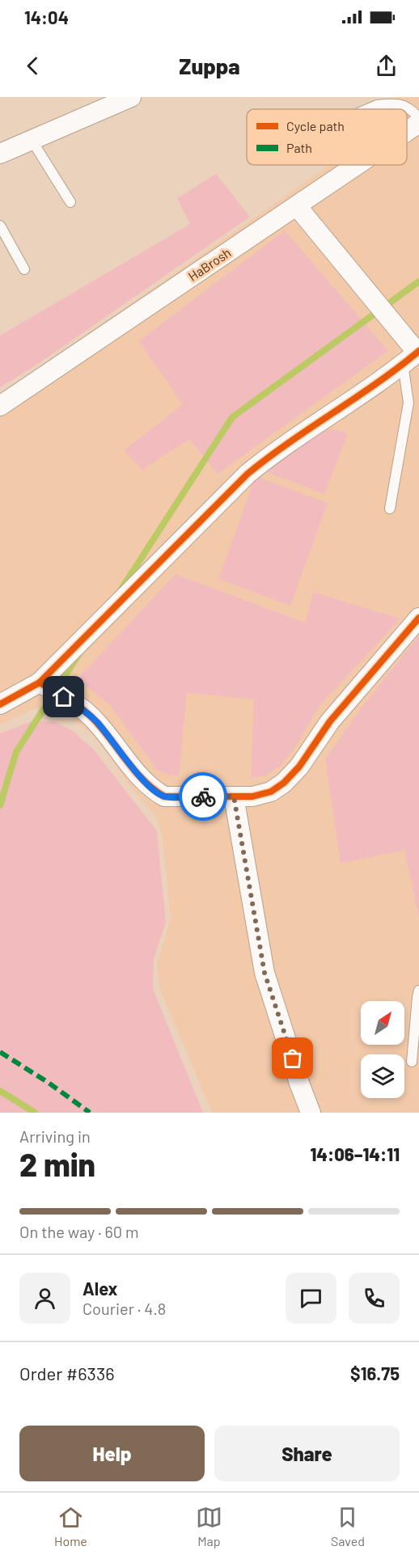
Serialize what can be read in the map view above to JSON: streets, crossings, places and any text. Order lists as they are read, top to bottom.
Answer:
{
  "streets": {
    "street": ["HaBrosh"]
  },
  "legend": ["Cycle path", "Path"],
  "north": "top right",
  "page": {
    "status": "14:04",
    "header": "Zuppa",
    "heading": ["2 min", "Arriving in", "14:06–14:11"],
    "panel": [
      "Alex",
      "Courier · 4.8",
      "Order #6336",
      "$16.75"
    ],
    "bar": "On the way · 60 m",
    "buttons": ["Help", "Share"],
    "tabs": ["Home", "Map", "Saved"]
  }
}
